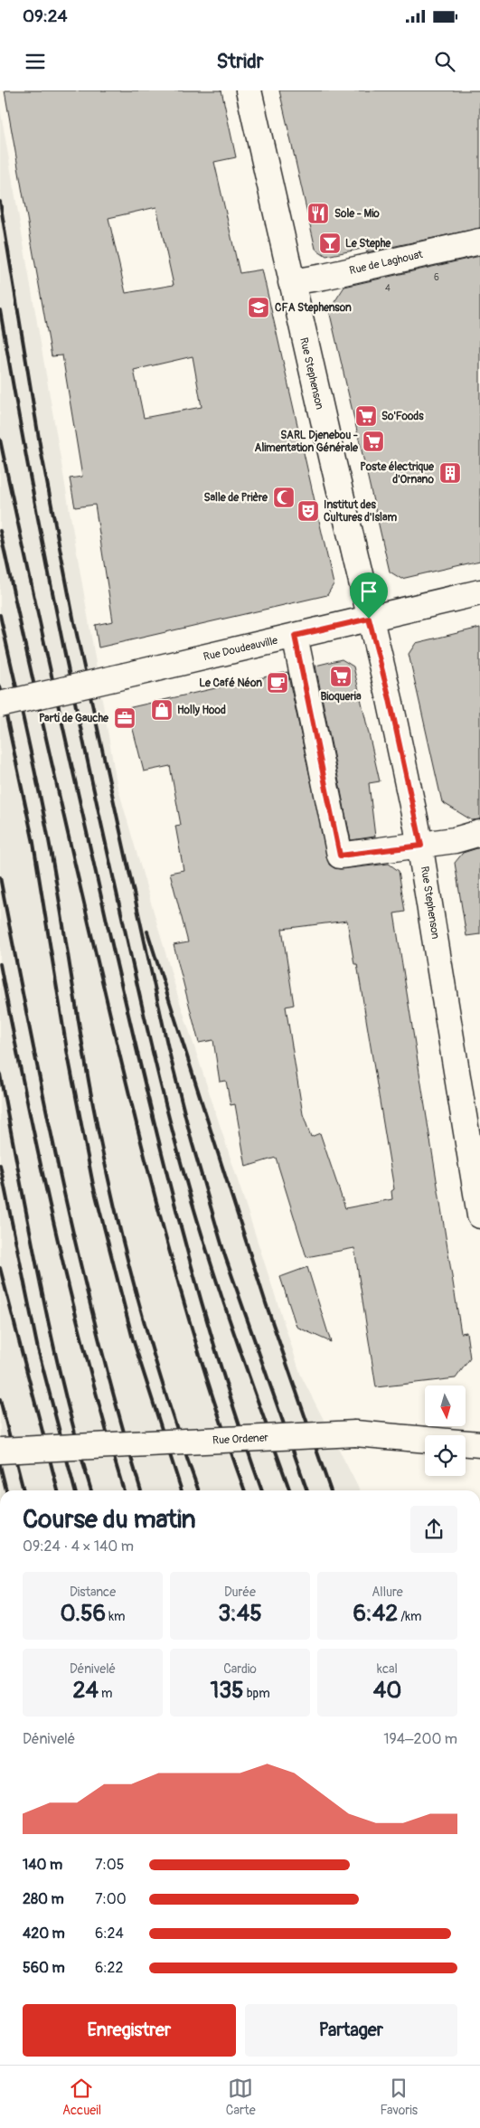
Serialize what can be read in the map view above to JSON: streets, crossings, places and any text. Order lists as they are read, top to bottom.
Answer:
{
  "streets": {
    "street": [
      "Rue de Laghouat",
      "Rue Stephenson",
      "Rue Doudeauville",
      "Rue Ordener"
    ]
  },
  "crossings": [
    ["Rue de Laghouat", "Rue Stephenson"],
    ["Rue Stephenson", "Rue Doudeauville"]
  ],
  "places": {
    "restaurant": ["Sole - Mio"],
    "bar": ["Le Stephe"],
    "school or university": ["CFA Stephenson"],
    "supermarket": ["So'Foods", "SARL Djenebou - Alimentation Générale", "Bioqueria"],
    "building": ["Poste électrique d'Ornano"],
    "mosque": ["Salle de Prière"],
    "theatre": ["Institut des Cultures d'Islam"],
    "cafe": ["Le Café Néon"],
    "shop": ["Holly Hood"],
    "office": ["Parti de Gauche"]
  },
  "house_numbers": ["6", "4"],
  "north": "bottom",
  "page": {
    "status": "09:24",
    "header": "Stridr",
    "heading": ["Course du matin", "09:24 · 4 × 140 m"],
    "stats": [
      ["Distance", "0.56 km"],
      ["Durée", "3:45"],
      ["Allure", "6:42 /km"],
      ["Dénivelé", "24 m"],
      ["Cardio", "135 bpm"],
      ["kcal", "40"]
    ],
    "chart": ["Dénivelé", "194–200 m"],
    "list": [
      {
        "name": "140 m",
        "note": "7:05"
      },
      {
        "name": "280 m",
        "note": "7:00"
      },
      {
        "name": "420 m",
        "note": "6:24"
      },
      {
        "name": "560 m",
        "note": "6:22"
      }
    ],
    "buttons": ["Enregistrer", "Partager"],
    "tabs": ["Accueil", "Carte", "Favoris"]
  }
}
